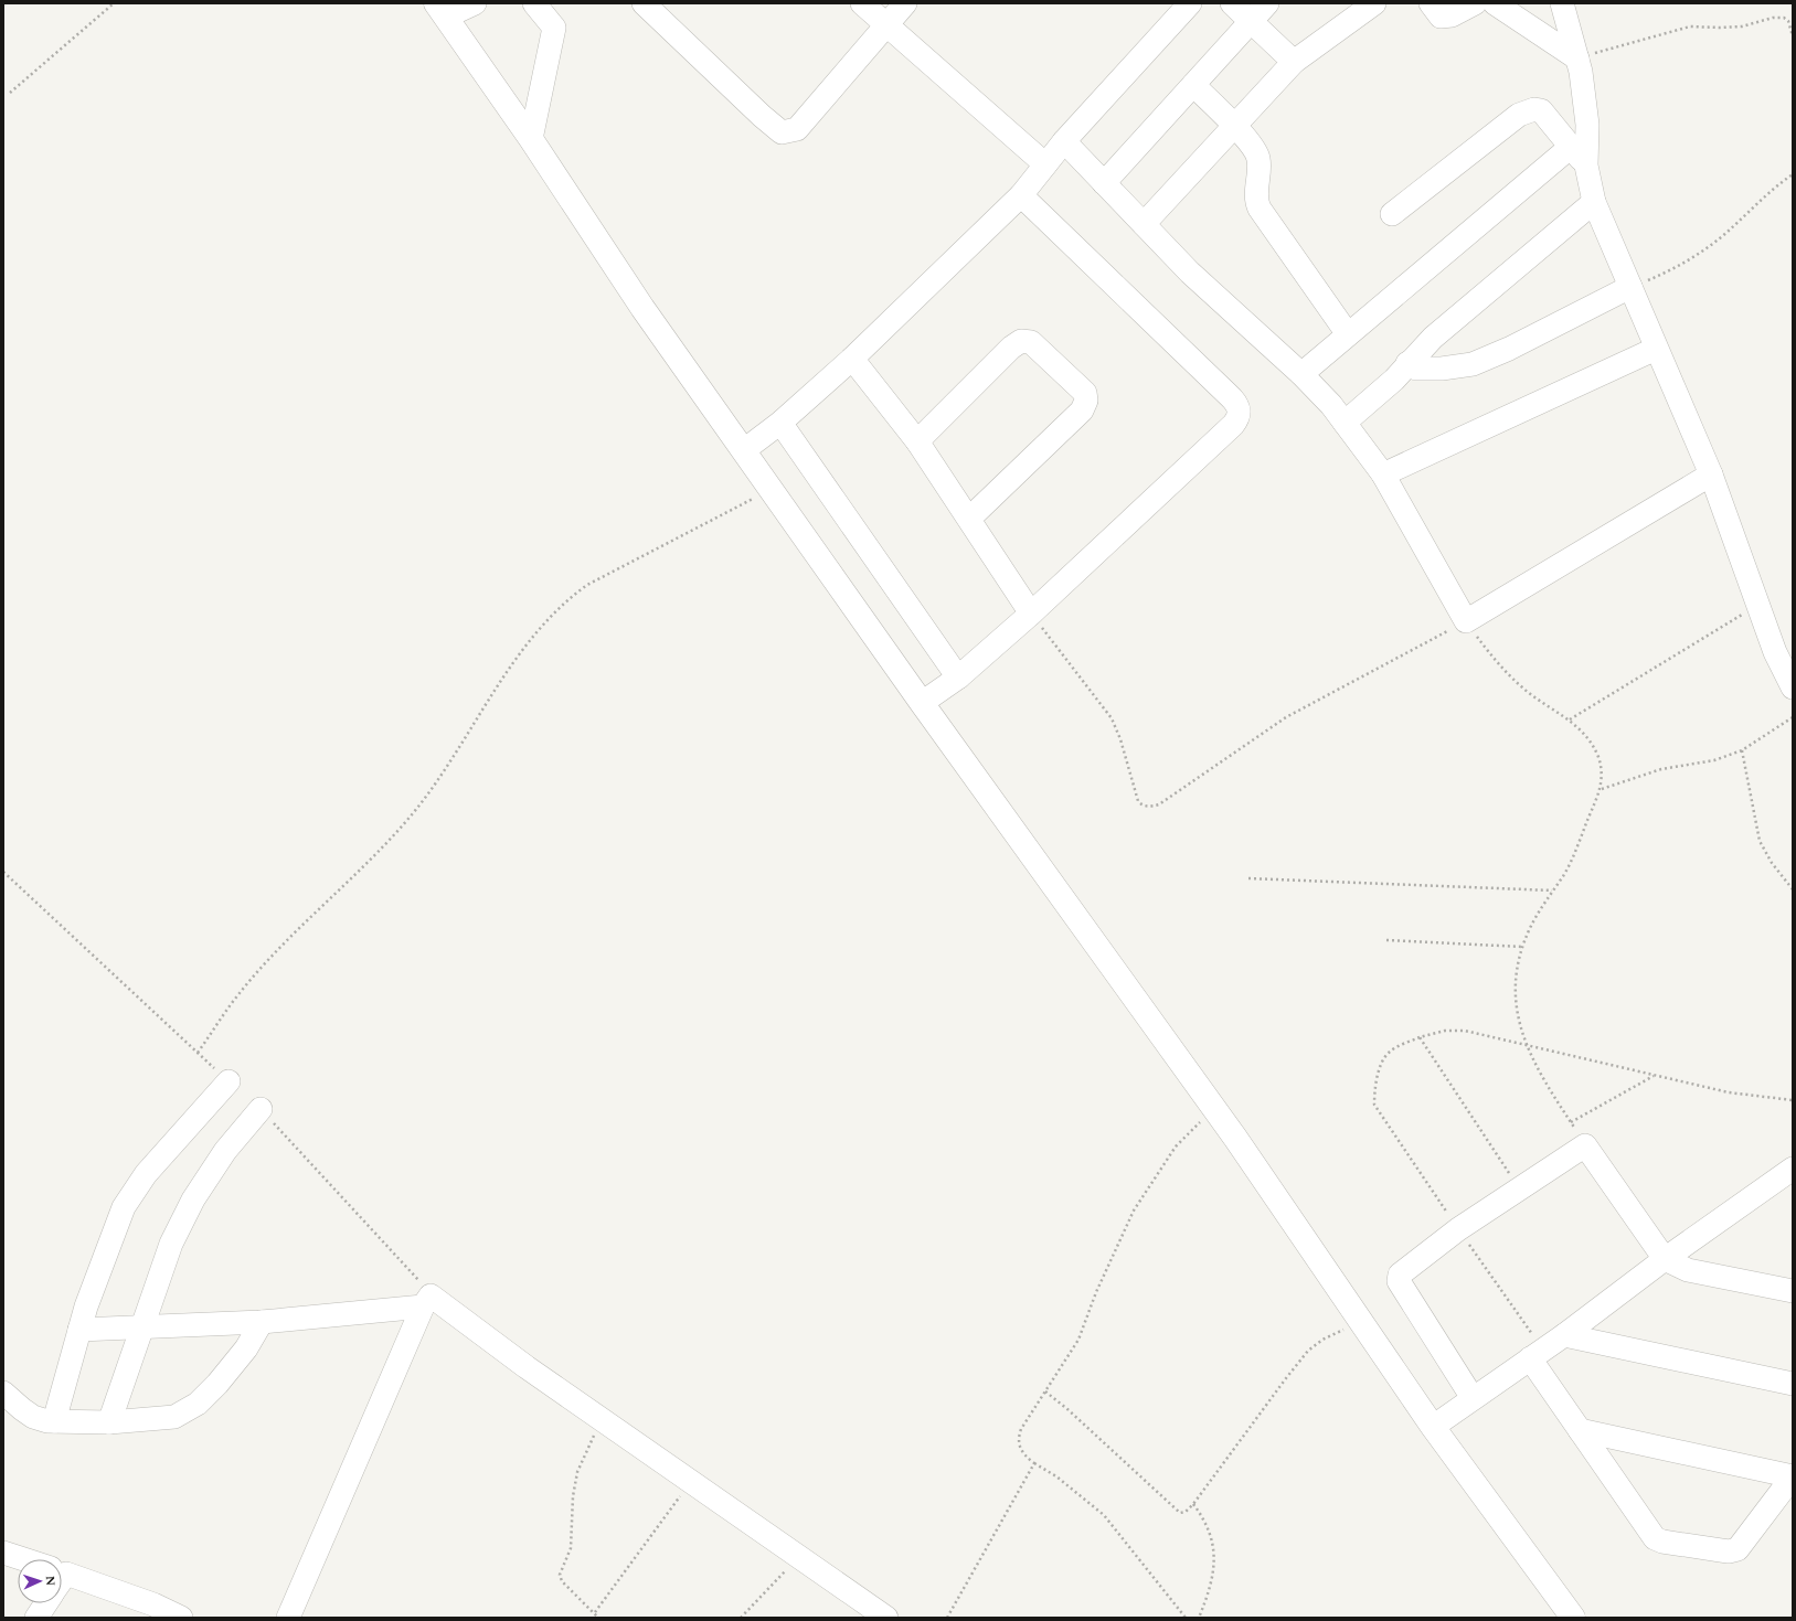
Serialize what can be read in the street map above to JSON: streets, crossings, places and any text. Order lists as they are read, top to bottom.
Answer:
{
  "north": "right"
}
